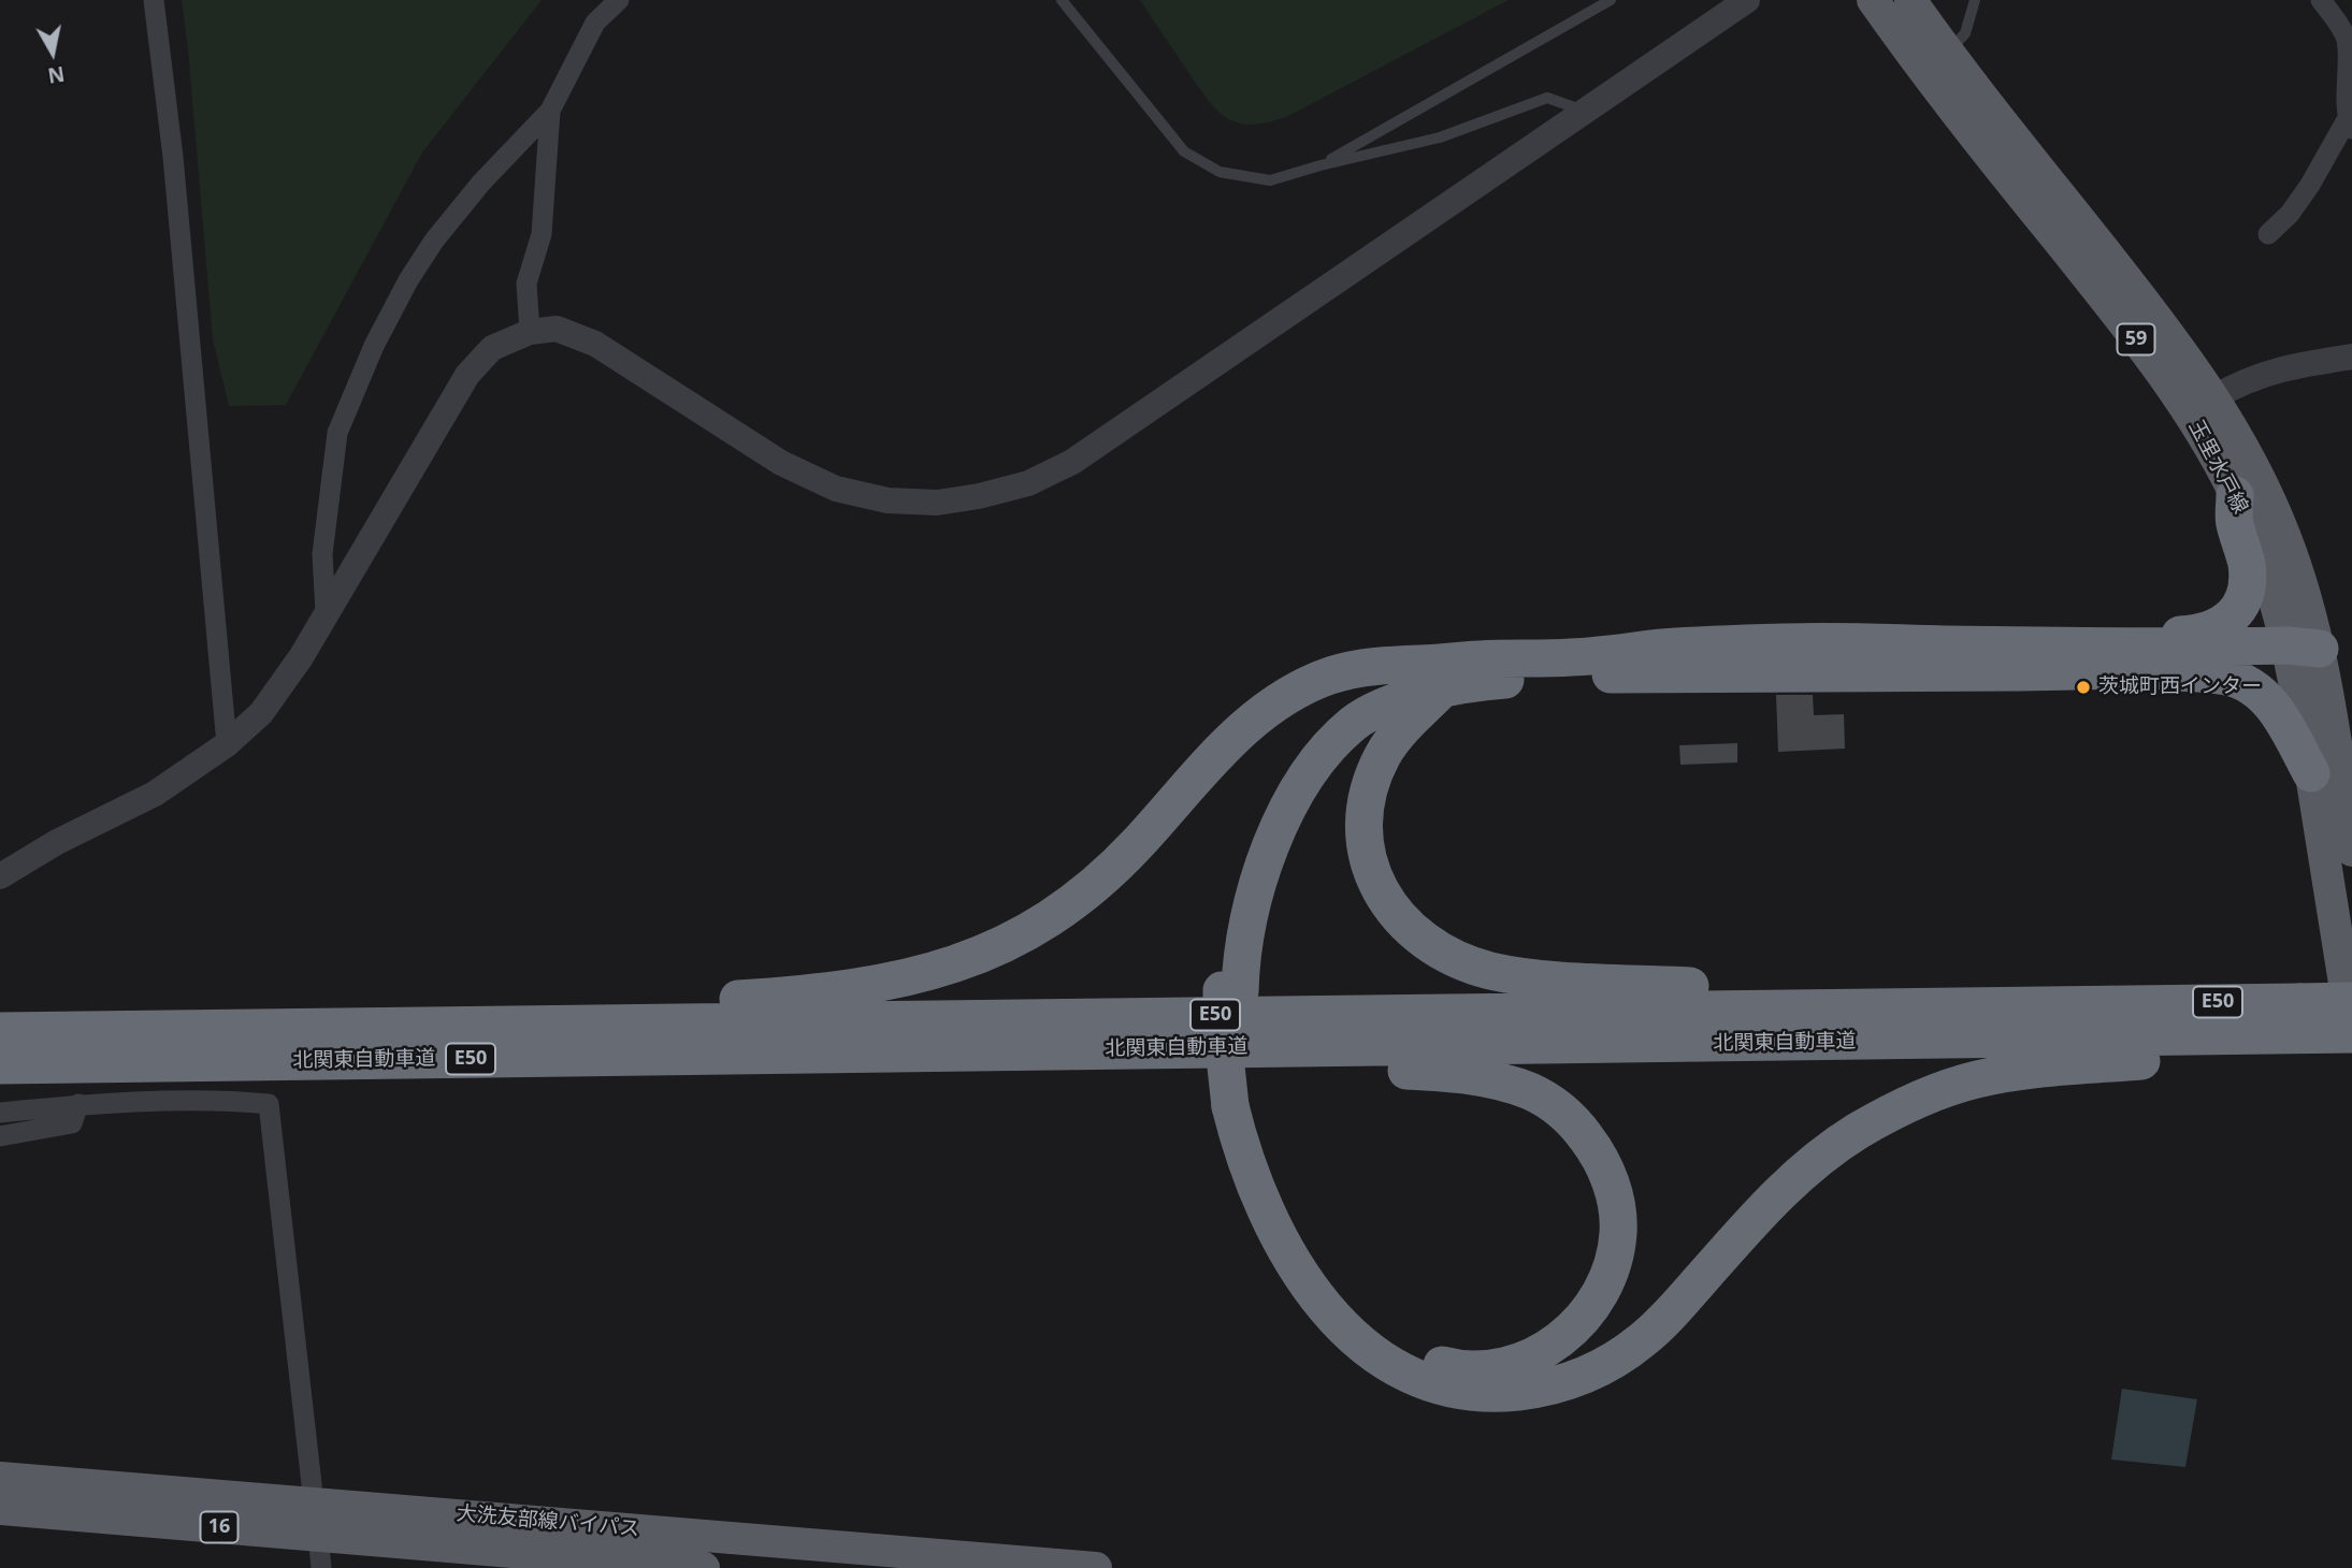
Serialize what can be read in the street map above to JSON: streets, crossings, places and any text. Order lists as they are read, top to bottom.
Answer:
{
  "streets": {
    "highway": ["E50", "北関東自動車道"],
    "main road": [
      "59",
      "玉里水戸線",
      "大洗友部線バイパス",
      "16"
    ]
  },
  "crossings": [
    ["玉里水戸線", "北関東自動車道"]
  ],
  "places": ["茨城町西インター"],
  "north": "bottom"
}
